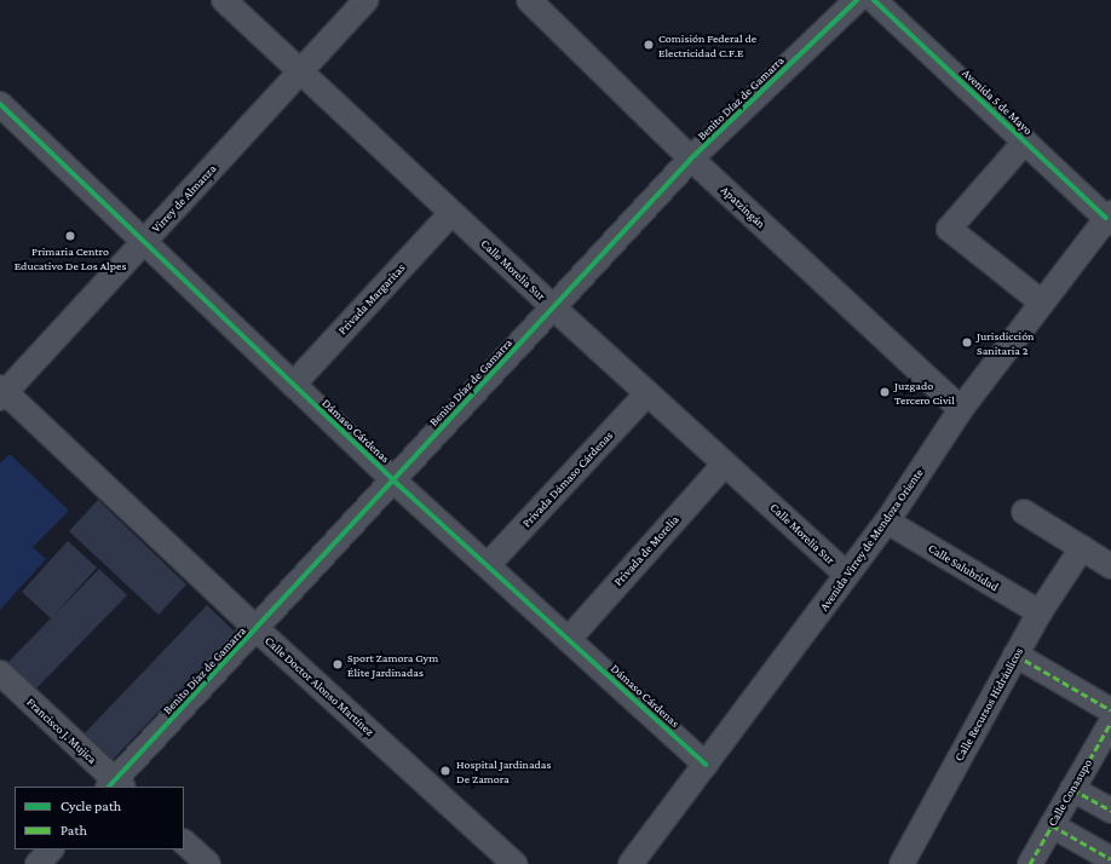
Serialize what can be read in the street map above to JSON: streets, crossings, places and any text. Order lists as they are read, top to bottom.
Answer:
{
  "streets": {
    "street": [
      "Benito Díaz de Gamarra",
      "Avenida 5 de Mayo",
      "Virrey de Almanza",
      "Apatzingán",
      "Calle Morelia Sur",
      "Privada Margaritas",
      "Dámaso Cárdenas",
      "Privada Dámaso Cárdenas",
      "Avenida Virrey de Mendoza Oriente",
      "Privada de Morelia",
      "Calle Salubridad",
      "Calle Doctor Alonso Martínez",
      "Calle Recursos Hidráulicos",
      "Francisco J. Mujica",
      "Calle Conasupo"
    ]
  },
  "crossings": [
    ["Benito Díaz de Gamarra", "Apatzingán"],
    ["Benito Díaz de Gamarra", "Calle Morelia Sur"],
    ["Benito Díaz de Gamarra", "Dámaso Cárdenas"],
    ["Benito Díaz de Gamarra", "Calle Doctor Alonso Martínez"],
    ["Benito Díaz de Gamarra", "Francisco J. Mujica"],
    ["Avenida 5 de Mayo", "Avenida Virrey de Mendoza Oriente"],
    ["Virrey de Almanza", "Calle Morelia Sur"],
    ["Virrey de Almanza", "Dámaso Cárdenas"],
    ["Virrey de Almanza", "Calle Doctor Alonso Martínez"],
    ["Apatzingán", "Avenida Virrey de Mendoza Oriente"],
    ["Calle Morelia Sur", "Privada Margaritas"],
    ["Calle Morelia Sur", "Privada Dámaso Cárdenas"],
    ["Calle Morelia Sur", "Avenida Virrey de Mendoza Oriente"],
    ["Calle Morelia Sur", "Privada de Morelia"],
    ["Privada Margaritas", "Dámaso Cárdenas"],
    ["Dámaso Cárdenas", "Privada Dámaso Cárdenas"],
    ["Dámaso Cárdenas", "Avenida Virrey de Mendoza Oriente"],
    ["Dámaso Cárdenas", "Privada de Morelia"],
    ["Avenida Virrey de Mendoza Oriente", "Calle Salubridad"],
    ["Calle Salubridad", "Calle Recursos Hidráulicos"]
  ],
  "places": [
    "Comisión Federal de Electricidad C.F.E",
    "Primaria Centro Educativo De Los Alpes",
    "Jurisdicción Sanitaria 2",
    "Juzgado Tercero Civil",
    "Sport Zamora Gym Élite Jardinadas",
    "Hospital Jardinadas De Zamora"
  ],
  "legend": ["Cycle path", "Path"]
}
